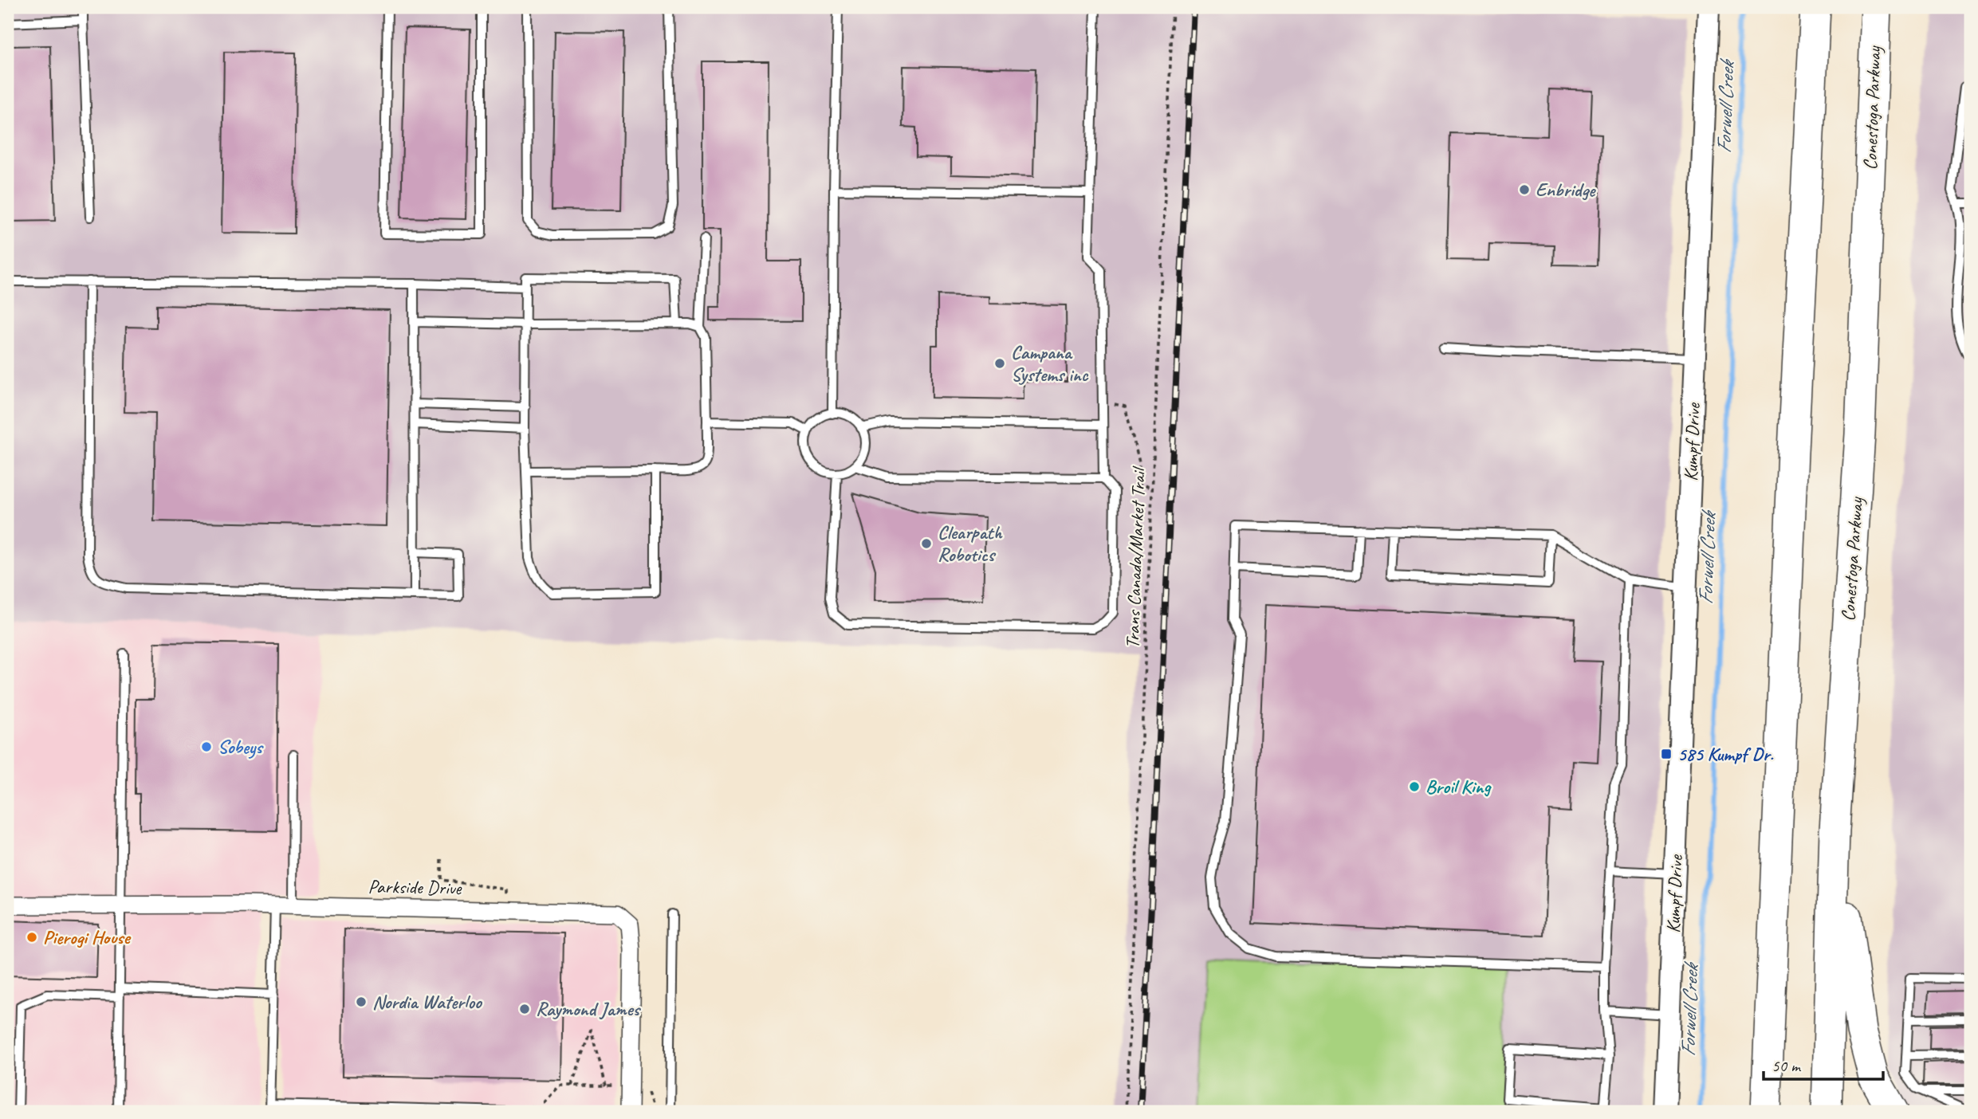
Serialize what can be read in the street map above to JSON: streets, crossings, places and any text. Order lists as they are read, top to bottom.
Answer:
{
  "streets": {
    "highway": ["Conestoga Parkway"],
    "street": ["Kumpf Drive", "Parkside Drive"],
    "path": ["Trans Canada/Market Trail"]
  },
  "water": ["Forwell Creek"],
  "places": {
    "other": [
      "Enbridge",
      "Campana Systems inc",
      "Clearpath Robotics",
      "Sobeys",
      "Broil King",
      "Pierogi House",
      "Nordia Waterloo",
      "Raymond James"
    ],
    "transit": ["585 Kumpf Dr."]
  },
  "scale_bar": "50 m"
}
